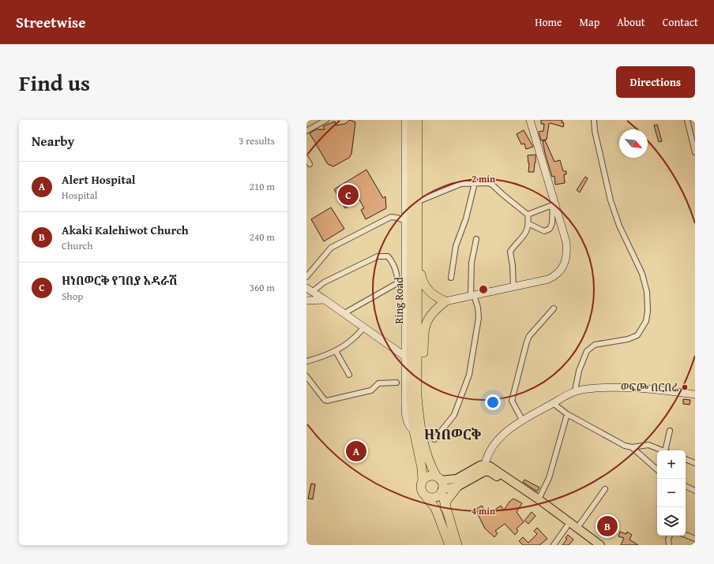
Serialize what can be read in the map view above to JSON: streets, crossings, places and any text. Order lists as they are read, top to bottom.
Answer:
{
  "streets": {
    "highway": ["Ring Road"]
  },
  "districts": ["ዘነበወርቅ"],
  "places": ["ወፍጮ በርበሬ"],
  "north": "bottom right",
  "page": {
    "header": "Streetwise",
    "nav": [
      "Home",
      "Map",
      "About",
      "Contact"
    ],
    "title": "Find us",
    "buttons": "Directions",
    "heading": ["Nearby", "3 results"],
    "list": [
      {
        "mark": "A",
        "name": "Alert Hospital",
        "note": "Hospital",
        "value": "210 m"
      },
      {
        "mark": "B",
        "name": "Akaki Kalehiwot Church",
        "note": "Church",
        "value": "240 m"
      },
      {
        "mark": "C",
        "name": "ዘነበወርቅ የገበያ አዳራሽ",
        "note": "Shop",
        "value": "360 m"
      }
    ],
    "pins": ["C", "A", "B"],
    "map_buttons": ["+", "−"]
  },
  "rings": ["2 min", "4 min"]
}
